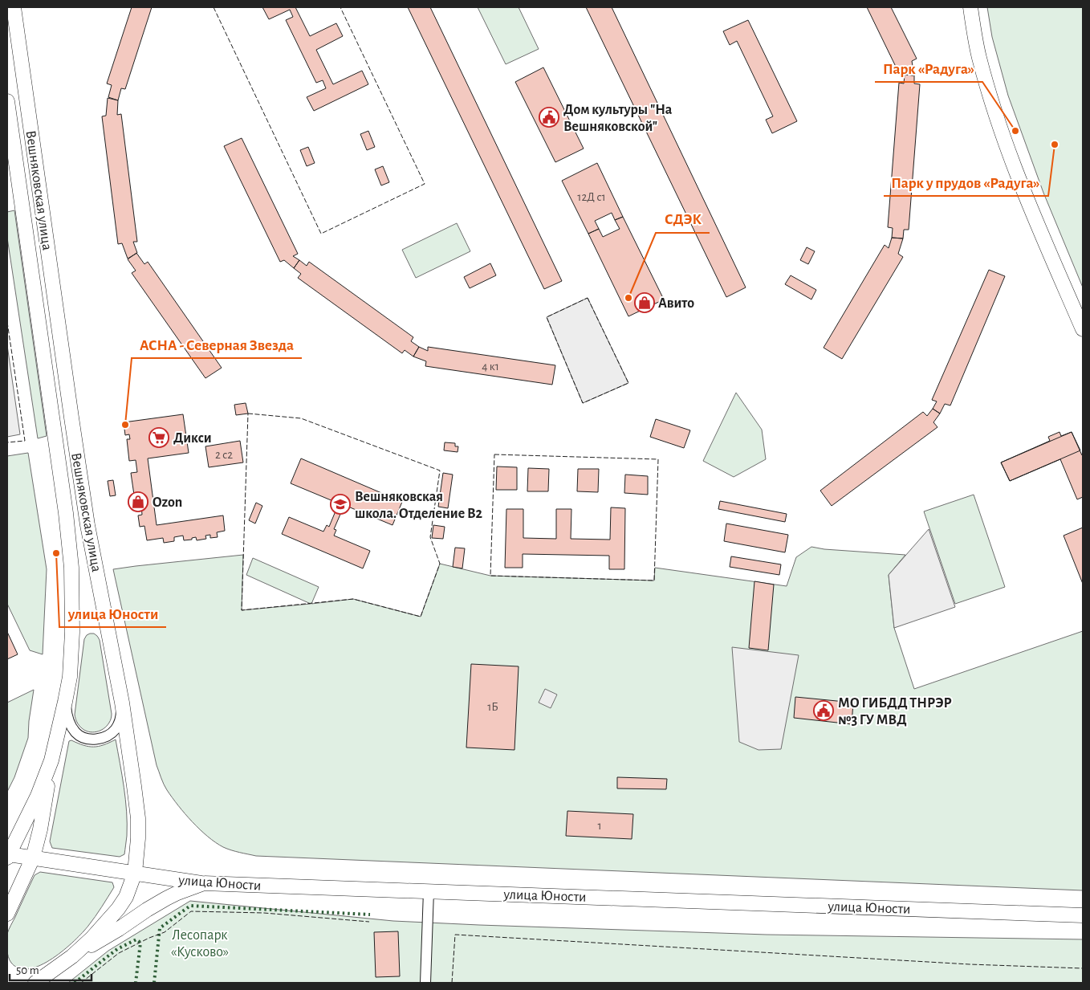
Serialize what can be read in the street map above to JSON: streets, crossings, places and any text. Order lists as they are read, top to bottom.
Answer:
{
  "streets": {
    "main road": ["Вешняковская улица", "улица Юности"]
  },
  "crossings": [
    ["Вешняковская улица", "улица Юности"]
  ],
  "parks": ["Лесопарк «Кусково»"],
  "places": {
    "public building": ["Дом культуры \"На Вешняковской\"", "МО ГИБДД ТНРЭР №3 ГУ МВД"],
    "other": [
      "Парк «Радуга»",
      "Парк у прудов «Радуга»",
      "СДЭК",
      "АСНА - Северная Звезда",
      "улица Юности"
    ],
    "shop": ["Авито", "Ozon"],
    "supermarket": ["Дикси"],
    "school or university": ["Вешняковская школа. Отделение В2"]
  },
  "house_numbers": [
    "12Д с1",
    "4 к1",
    "2 с2",
    "1Б",
    "1"
  ],
  "scale_bar": "50 m"
}
